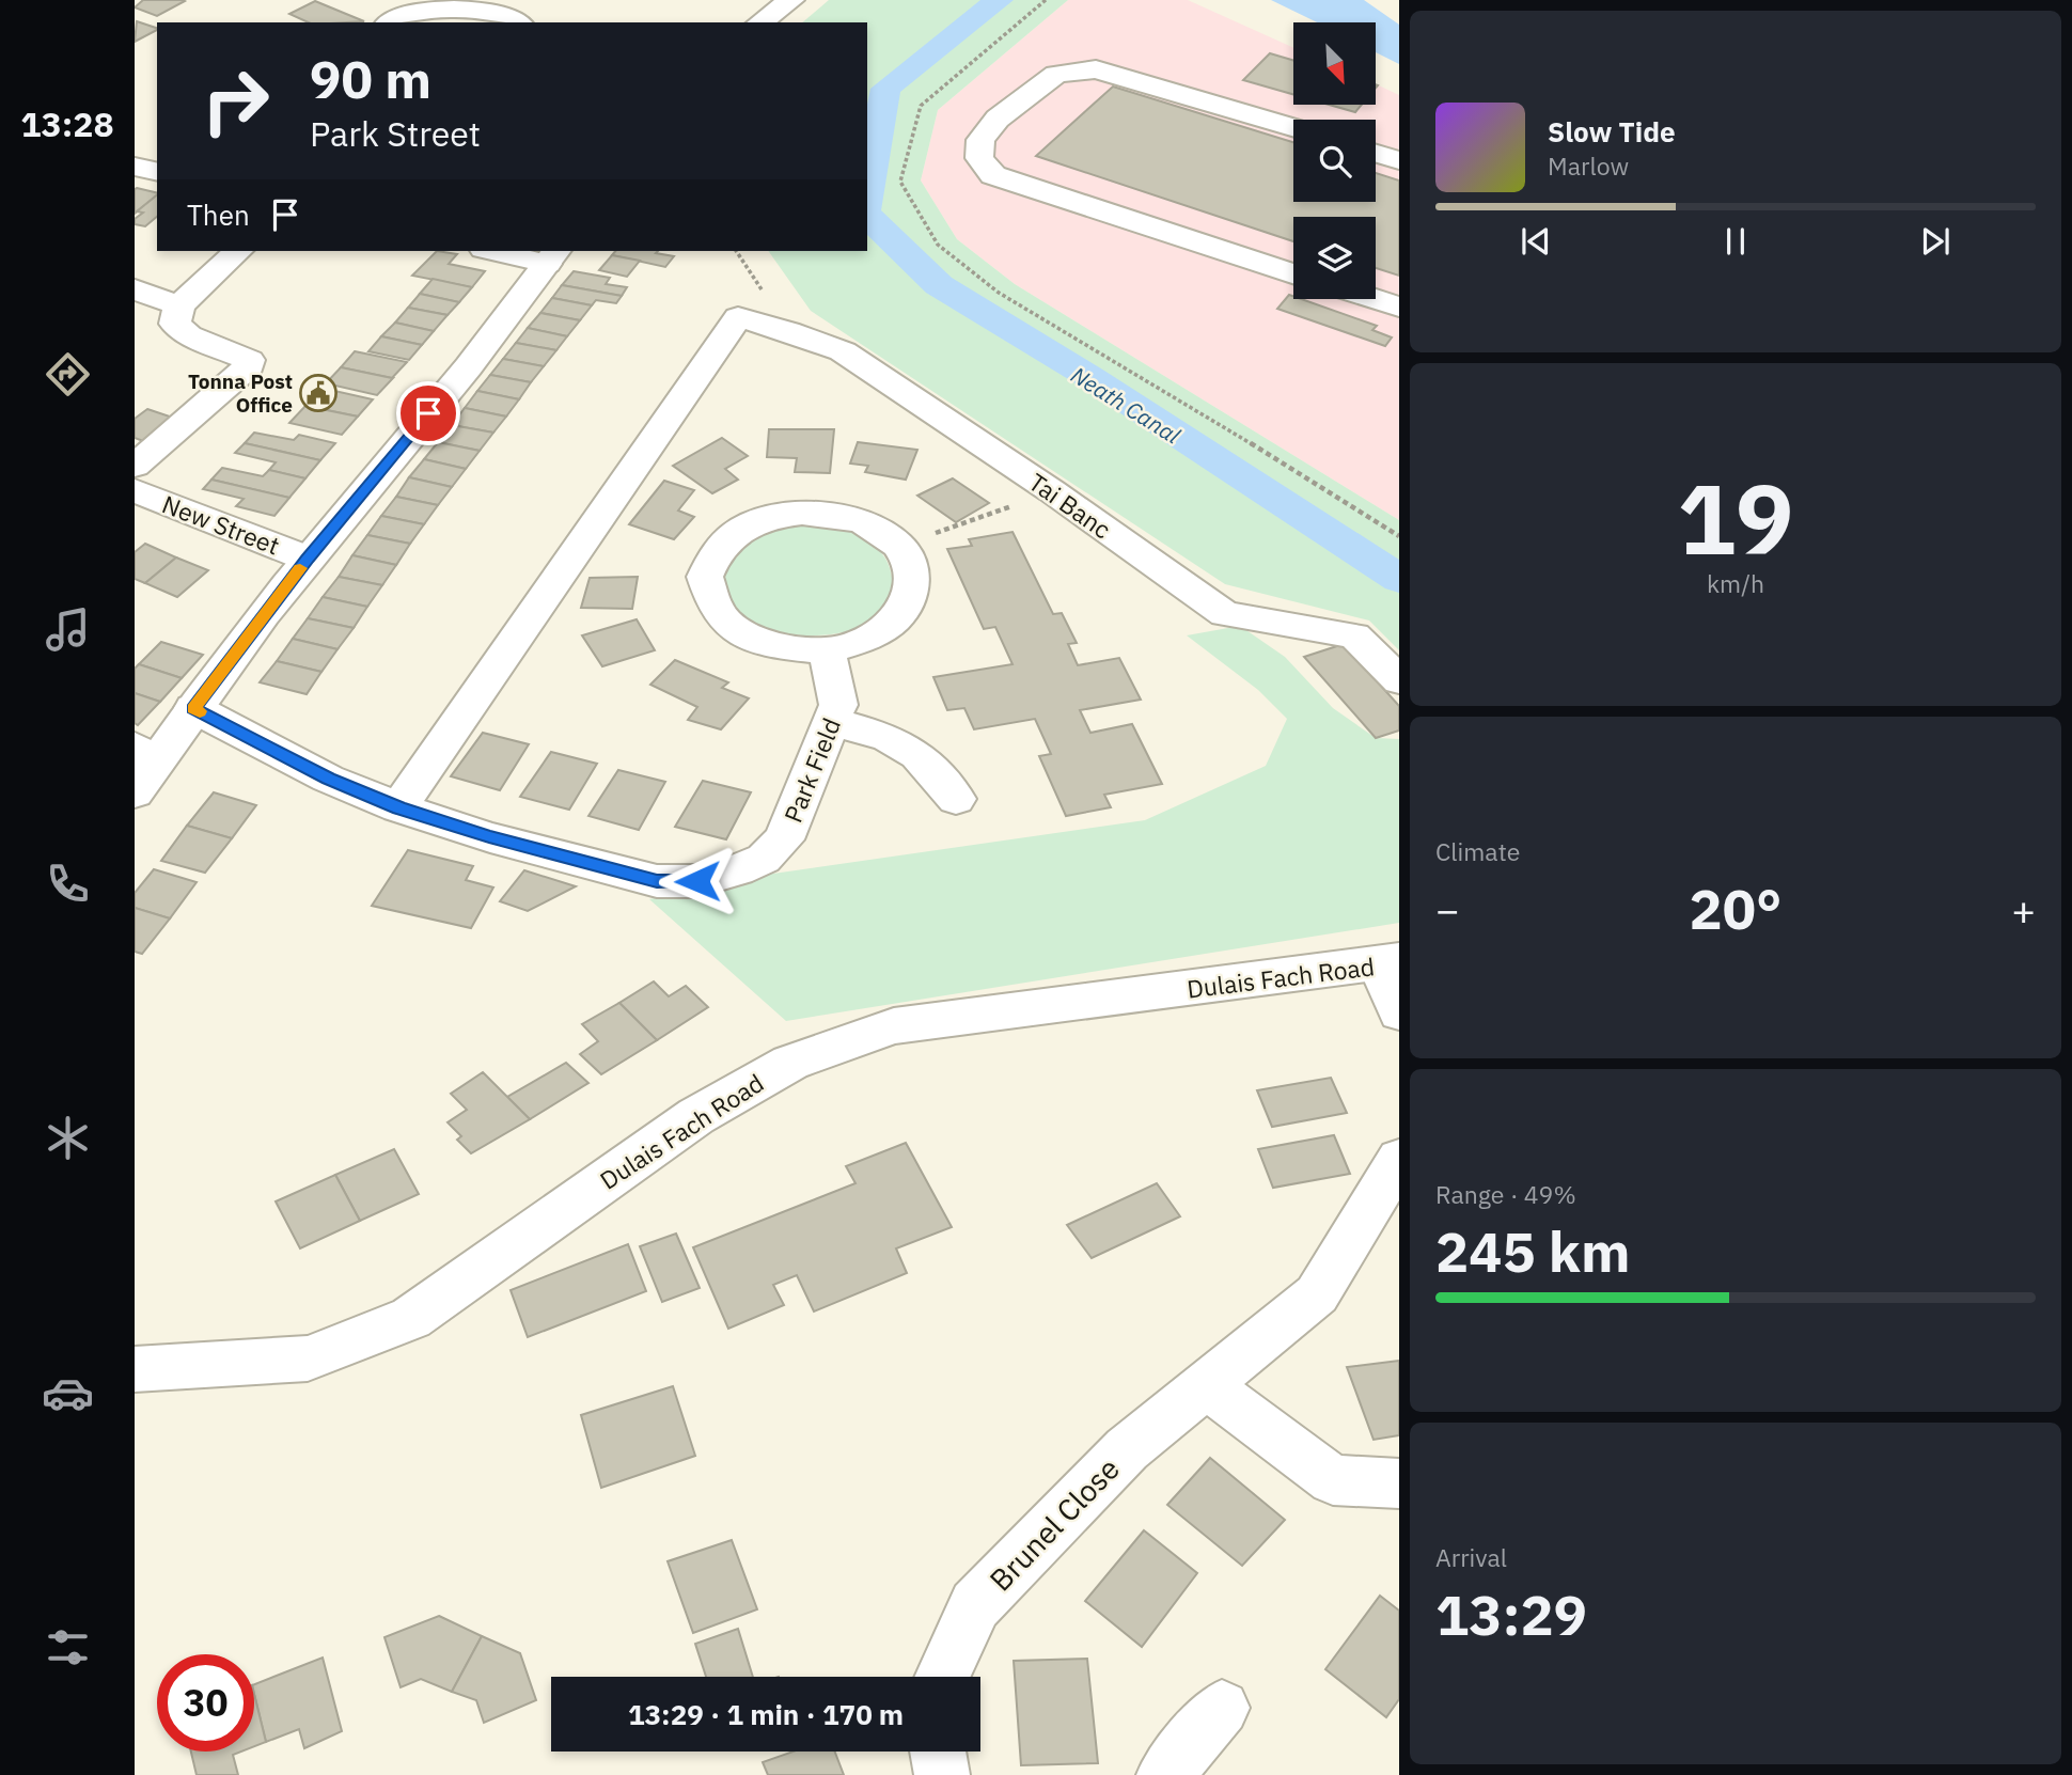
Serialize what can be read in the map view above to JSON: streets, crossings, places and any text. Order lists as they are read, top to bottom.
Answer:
{
  "streets": {
    "street": [
      "Tai Banc",
      "New Street",
      "Park Field",
      "Dulais Fach Road",
      "Brunel Close"
    ]
  },
  "crossings": [
    ["Tai Banc", "Park Field"]
  ],
  "water": ["Neath Canal"],
  "places": {
    "public building": ["Tonna Post Office"]
  },
  "north": "bottom right",
  "page": {
    "tabs": "13:28",
    "turn": ["90 m", "Park Street"],
    "song": ["Slow Tide", "Marlow"],
    "then": "Then",
    "tile": [
      ["19", "km/h"],
      "Climate",
      ["Range · 49%", "245 km"],
      ["Arrival", "13:29"]
    ],
    "heat": ["−", "20°", "+"],
    "limit": "30",
    "trip": "13:29 · 1 min · 170 m"
  }
}
